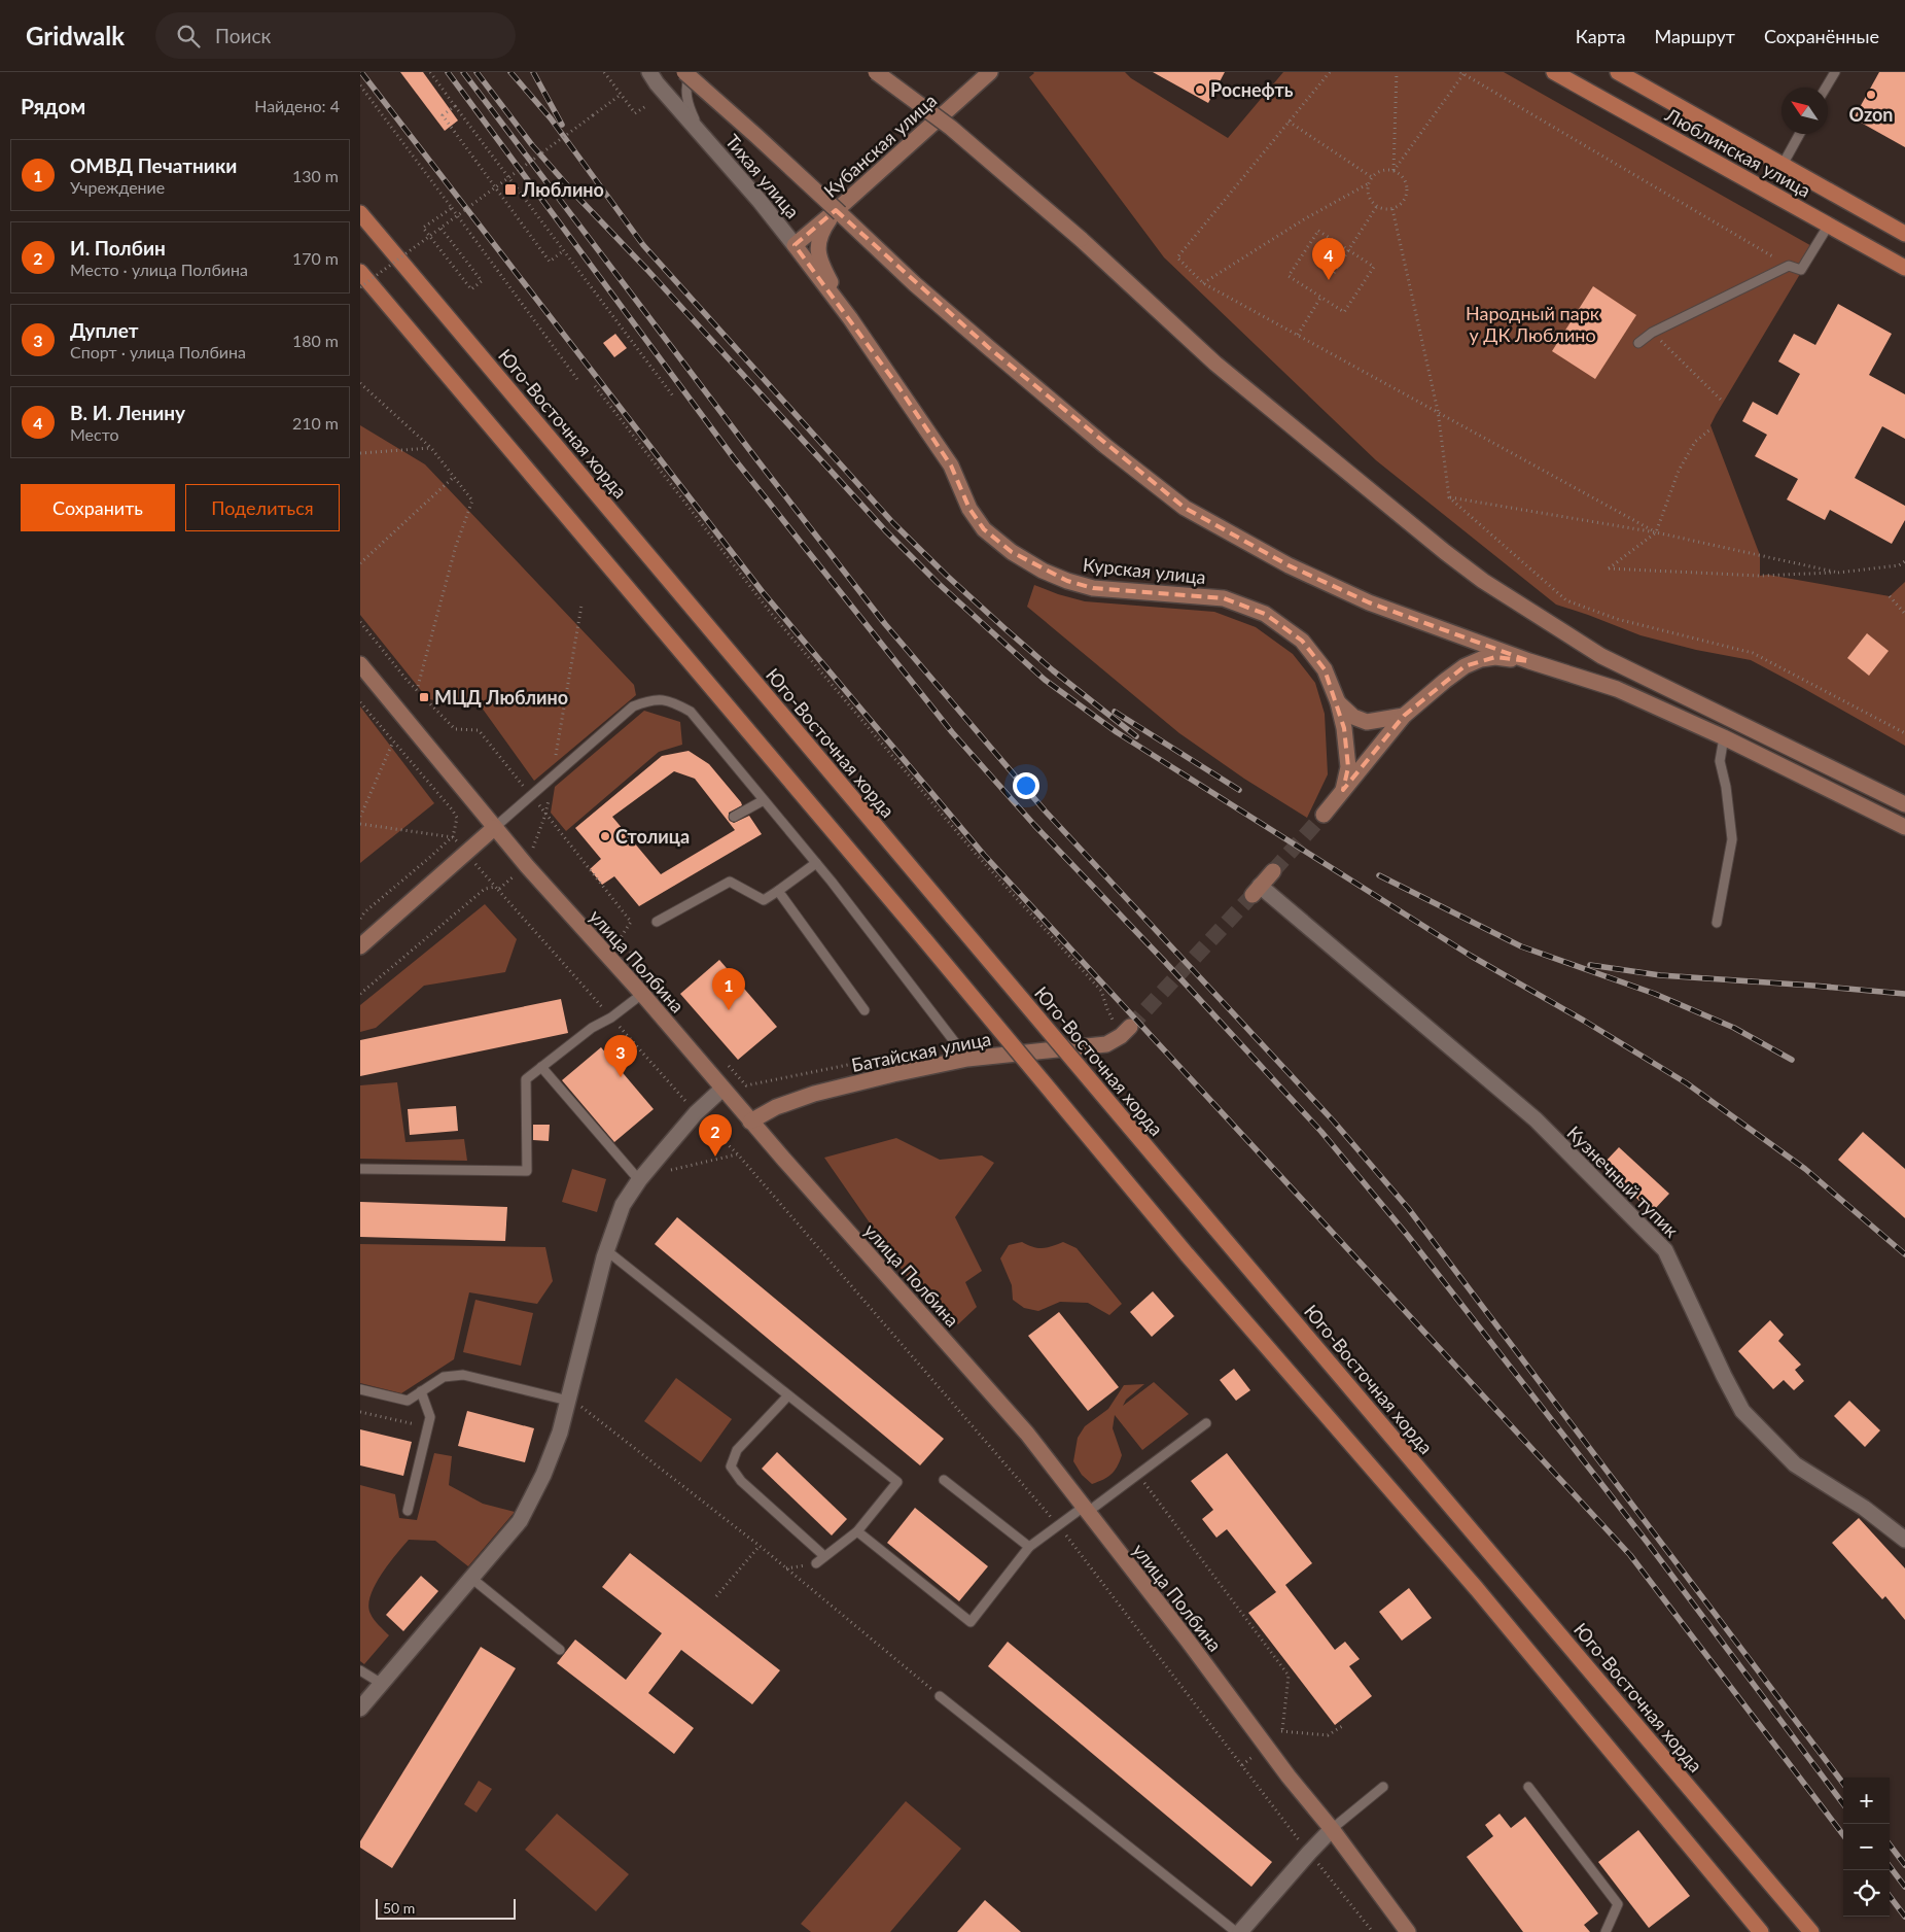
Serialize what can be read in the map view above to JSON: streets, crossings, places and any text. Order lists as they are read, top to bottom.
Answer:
{
  "streets": {
    "main road": [
      "Кубанская улица",
      "Люблинская улица",
      "Юго-Восточная хорда",
      "Курская улица",
      "улица Полбина",
      "Батайская улица"
    ],
    "street": ["Тихая улица", "Кузнечный тупик"]
  },
  "crossings": [
    ["Кубанская улица", "Тихая улица"],
    ["Кубанская улица", "Курская улица"],
    ["Тихая улица", "Курская улица"],
    ["улица Полбина", "Батайская улица"]
  ],
  "parks": ["Народный парк у ДК Люблино"],
  "places": {
    "other": ["Роснефть", "Ozon", "Столица"],
    "transit": ["Люблино", "МЦД Люблино"]
  },
  "scale_bar": "50 m",
  "north": "top left",
  "page": {
    "header": "Gridwalk",
    "search": "Поиск",
    "nav": ["Карта", "Маршрут", "Сохранённые"],
    "heading": ["Рядом", "Найдено: 4"],
    "list": [
      {
        "mark": "1",
        "name": "ОМВД Печатники",
        "note": "Учреждение",
        "value": "130 m"
      },
      {
        "mark": "2",
        "name": "И. Полбин",
        "note": "Место · улица Полбина",
        "value": "170 m"
      },
      {
        "mark": "3",
        "name": "Дуплет",
        "note": "Спорт · улица Полбина",
        "value": "180 m"
      },
      {
        "mark": "4",
        "name": "В. И. Ленину",
        "note": "Место",
        "value": "210 m"
      }
    ],
    "pins": [
      "4",
      "1",
      "3",
      "2"
    ],
    "buttons": ["Сохранить", "Поделиться"],
    "map_buttons": ["+", "−"],
    "scale": "50 m"
  }
}
